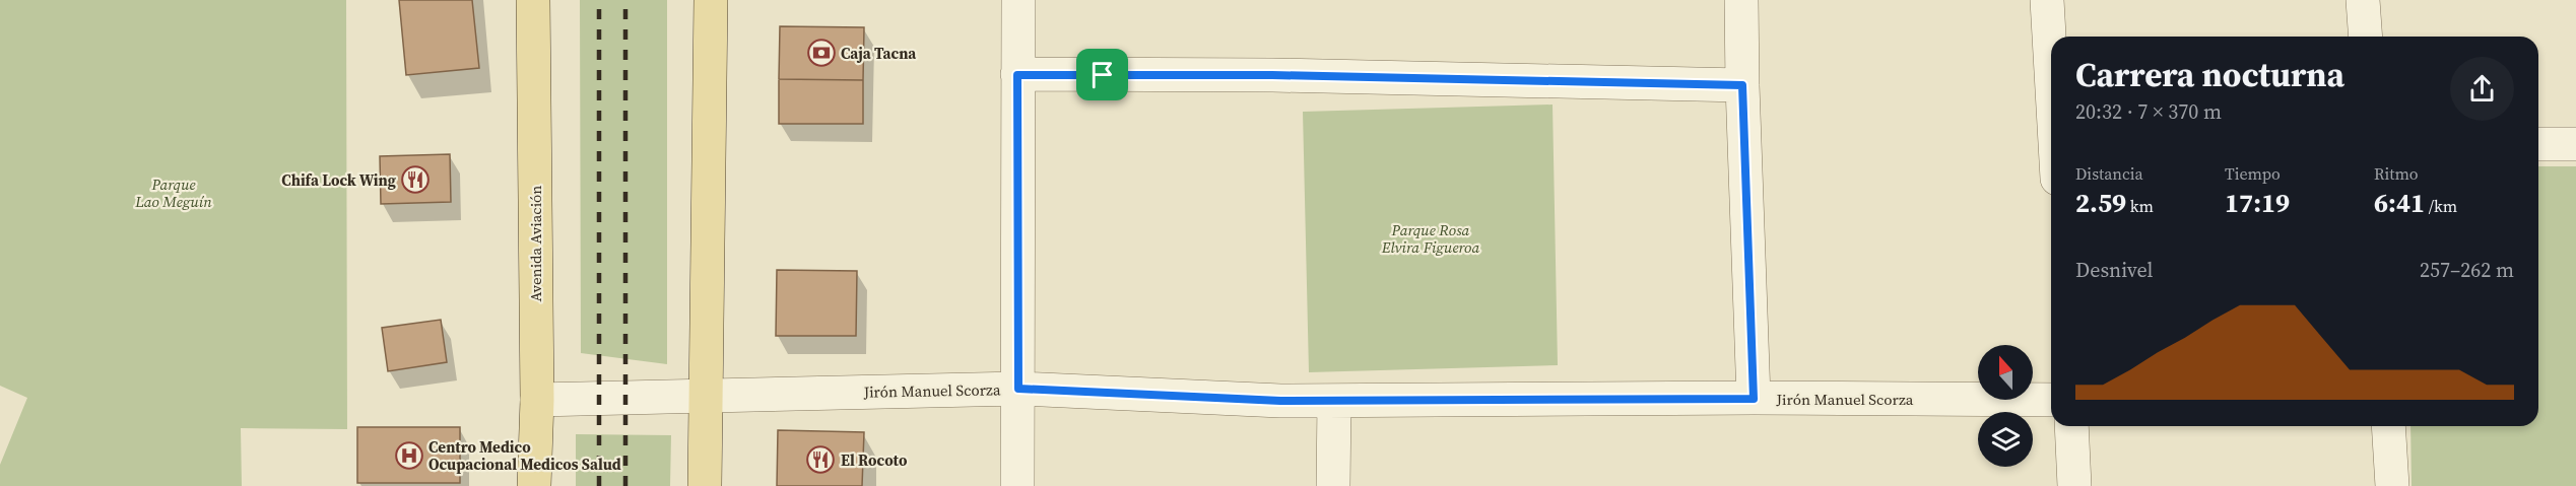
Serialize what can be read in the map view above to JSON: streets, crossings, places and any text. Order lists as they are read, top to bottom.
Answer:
{
  "streets": {
    "main road": ["Avenida Aviación"],
    "street": ["Jirón Manuel Scorza"]
  },
  "crossings": [
    ["Avenida Aviación", "Jirón Manuel Scorza"]
  ],
  "parks": ["Parque Lao Meguín", "Parque Rosa Elvira Figueroa"],
  "places": {
    "bank": ["Caja Tacna"],
    "restaurant": ["Chifa Lock Wing", "El Rocoto"],
    "hospital": ["Centro Medico Ocupacional Medicos Salud"]
  },
  "north": "top",
  "page": {
    "heading": ["Carrera nocturna", "20:32 · 7 × 370 m"],
    "stats": [
      ["Distancia", "2.59 km"],
      ["Tiempo", "17:19"],
      ["Ritmo", "6:41 /km"]
    ],
    "chart": ["Desnivel", "257–262 m"]
  }
}
